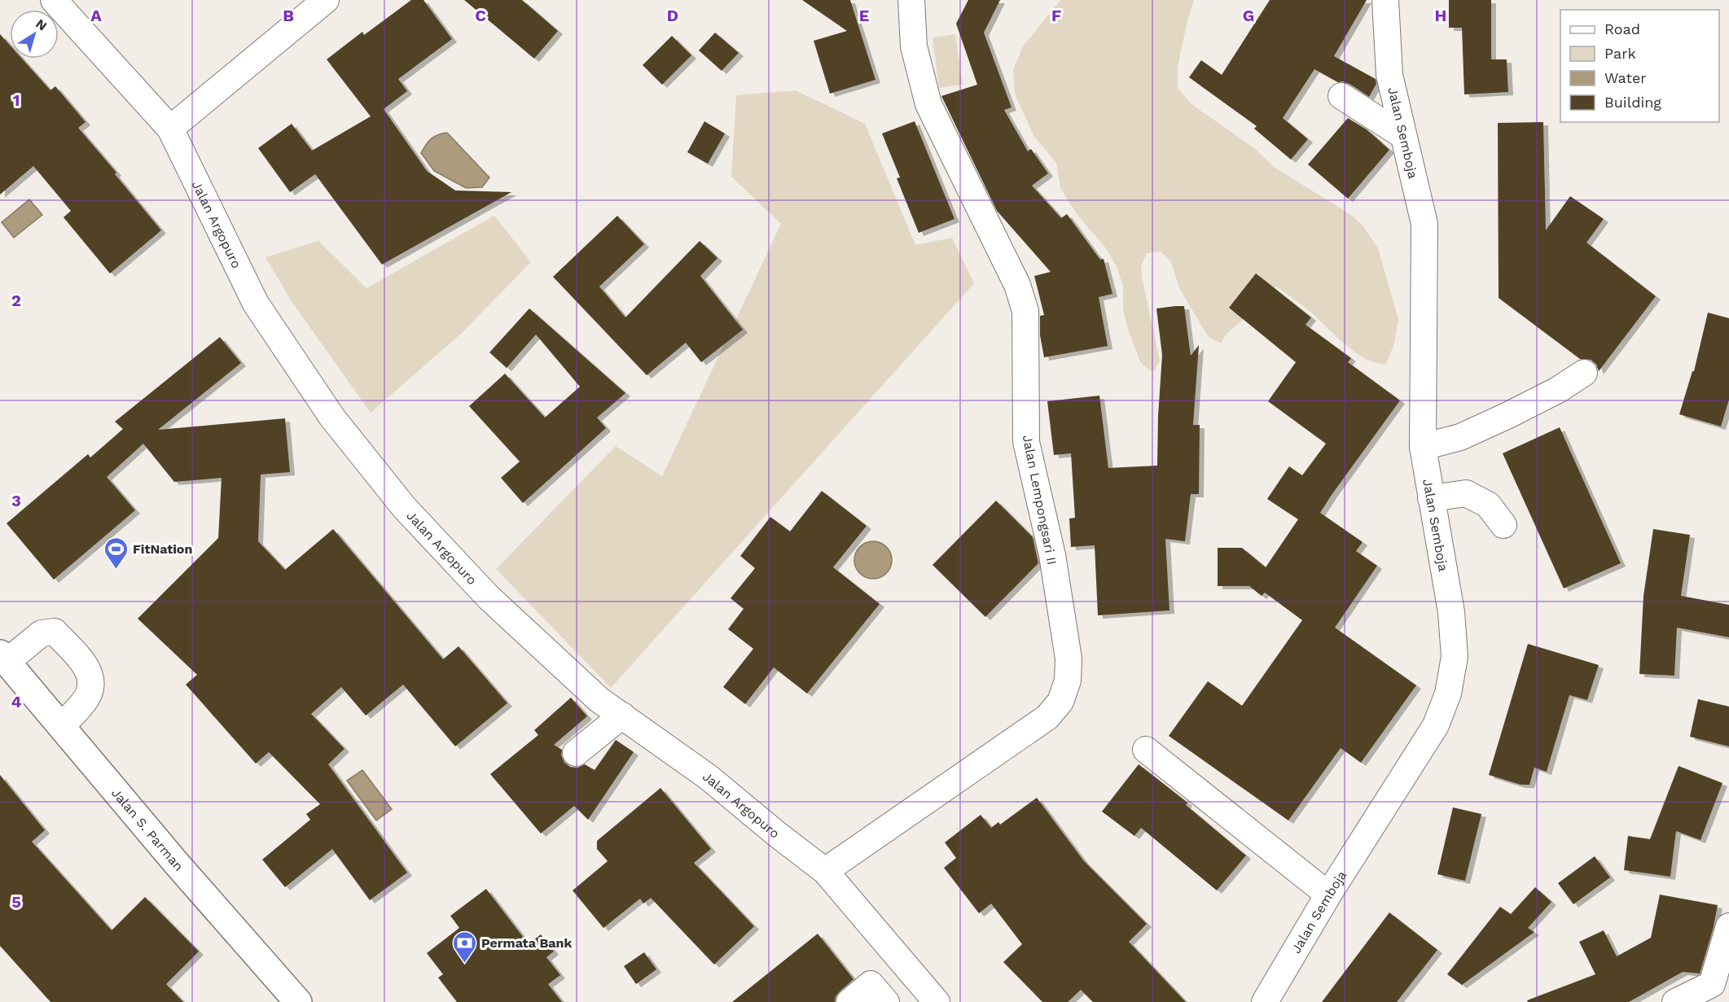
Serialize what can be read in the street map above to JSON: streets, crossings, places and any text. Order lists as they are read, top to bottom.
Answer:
{
  "streets": {
    "highway": ["Jalan S. Parman"],
    "street": ["Jalan Semboja", "Jalan Argopuro", "Jalan Lempongsari II"]
  },
  "crossings": [
    ["Jalan Argopuro", "Jalan Lempongsari II"]
  ],
  "places": {
    "sports": ["FitNation"],
    "bank": ["Permata Bank"]
  },
  "legend": [
    "Road",
    "Park",
    "Water",
    "Building"
  ],
  "north": "top right",
  "grid": {
    "columns": [
      "A",
      "B",
      "C",
      "D",
      "E",
      "F",
      "G",
      "H"
    ],
    "rows": [
      "1",
      "2",
      "3",
      "4",
      "5"
    ]
  }
}
